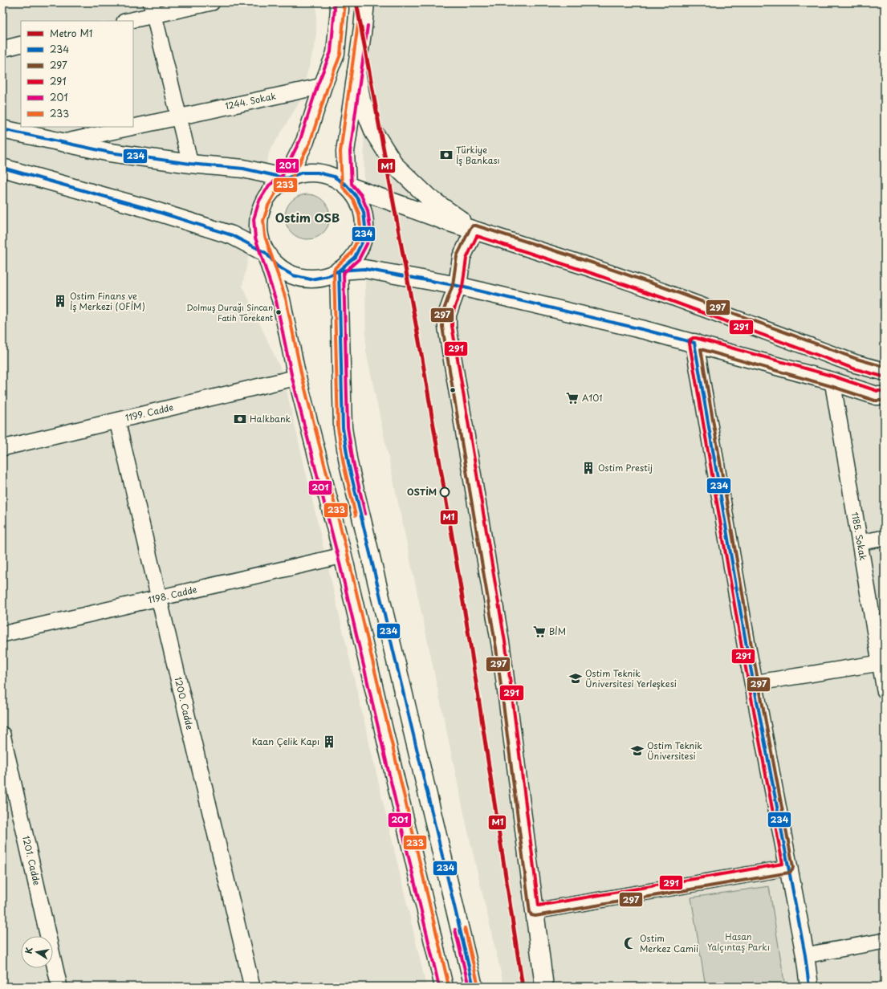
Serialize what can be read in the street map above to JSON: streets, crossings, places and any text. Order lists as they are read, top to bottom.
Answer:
{
  "streets": {
    "street": [
      "1244. Sokak",
      "1199. Cadde",
      "1185. Sokak",
      "1198. Cadde",
      "1200. Cadde",
      "1201. Cadde"
    ]
  },
  "crossings": [
    ["1199. Cadde", "1200. Cadde"],
    ["1198. Cadde", "1200. Cadde"]
  ],
  "districts": ["Ostim OSB"],
  "parks": ["Hasan Yalçıntaş Parkı"],
  "places": {
    "bank": ["Türkiye İş Bankası", "Halkbank"],
    "building": ["Ostim Finans ve İş Merkezi (OFİM)", "Ostim Prestij", "Kaan Çelik Kapı"],
    "other": ["Dolmuş Durağı Sincan Fatih Törekent", "OSTİM"],
    "supermarket": ["A101", "BİM"],
    "school or university": ["Ostim Teknik Üniversitesi Yerleşkesi", "Ostim Teknik Üniversitesi"],
    "mosque": ["Ostim Merkez Camii"]
  },
  "lines": [
    "metro line M1",
    "transit line 233",
    "transit line 201",
    "transit line 234",
    "transit line 297",
    "transit line 291"
  ],
  "legend": [
    "Metro M1",
    "234",
    "297",
    "291",
    "201",
    "233"
  ],
  "north": "left"
}
